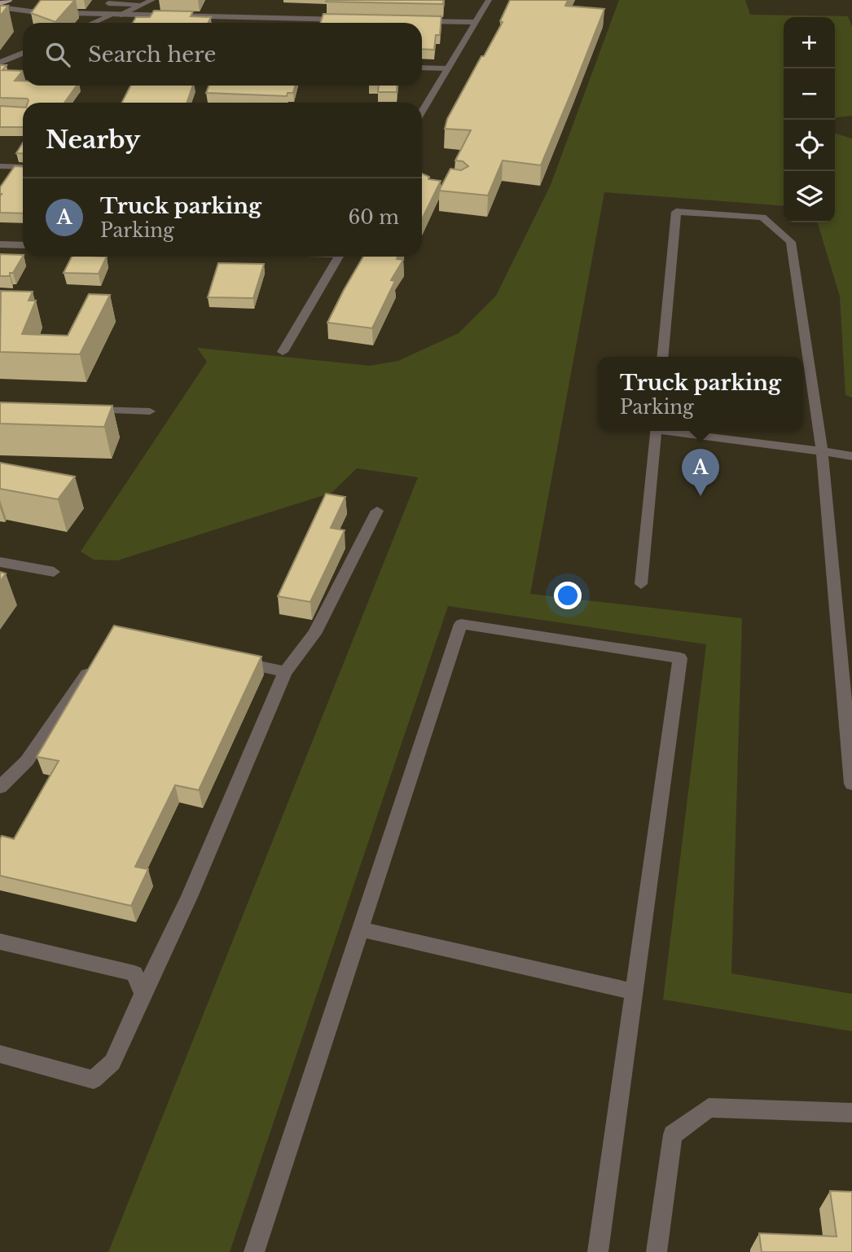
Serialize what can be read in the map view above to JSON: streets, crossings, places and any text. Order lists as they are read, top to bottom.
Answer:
{
  "page": {
    "map_buttons": ["+", "−"],
    "search": "Search here",
    "heading": "Nearby",
    "list": [
      {
        "mark": "A",
        "name": "Truck parking",
        "note": "Parking",
        "value": "60 m"
      }
    ],
    "popup": ["Truck parking", "Parking"],
    "pins": "A"
  }
}
